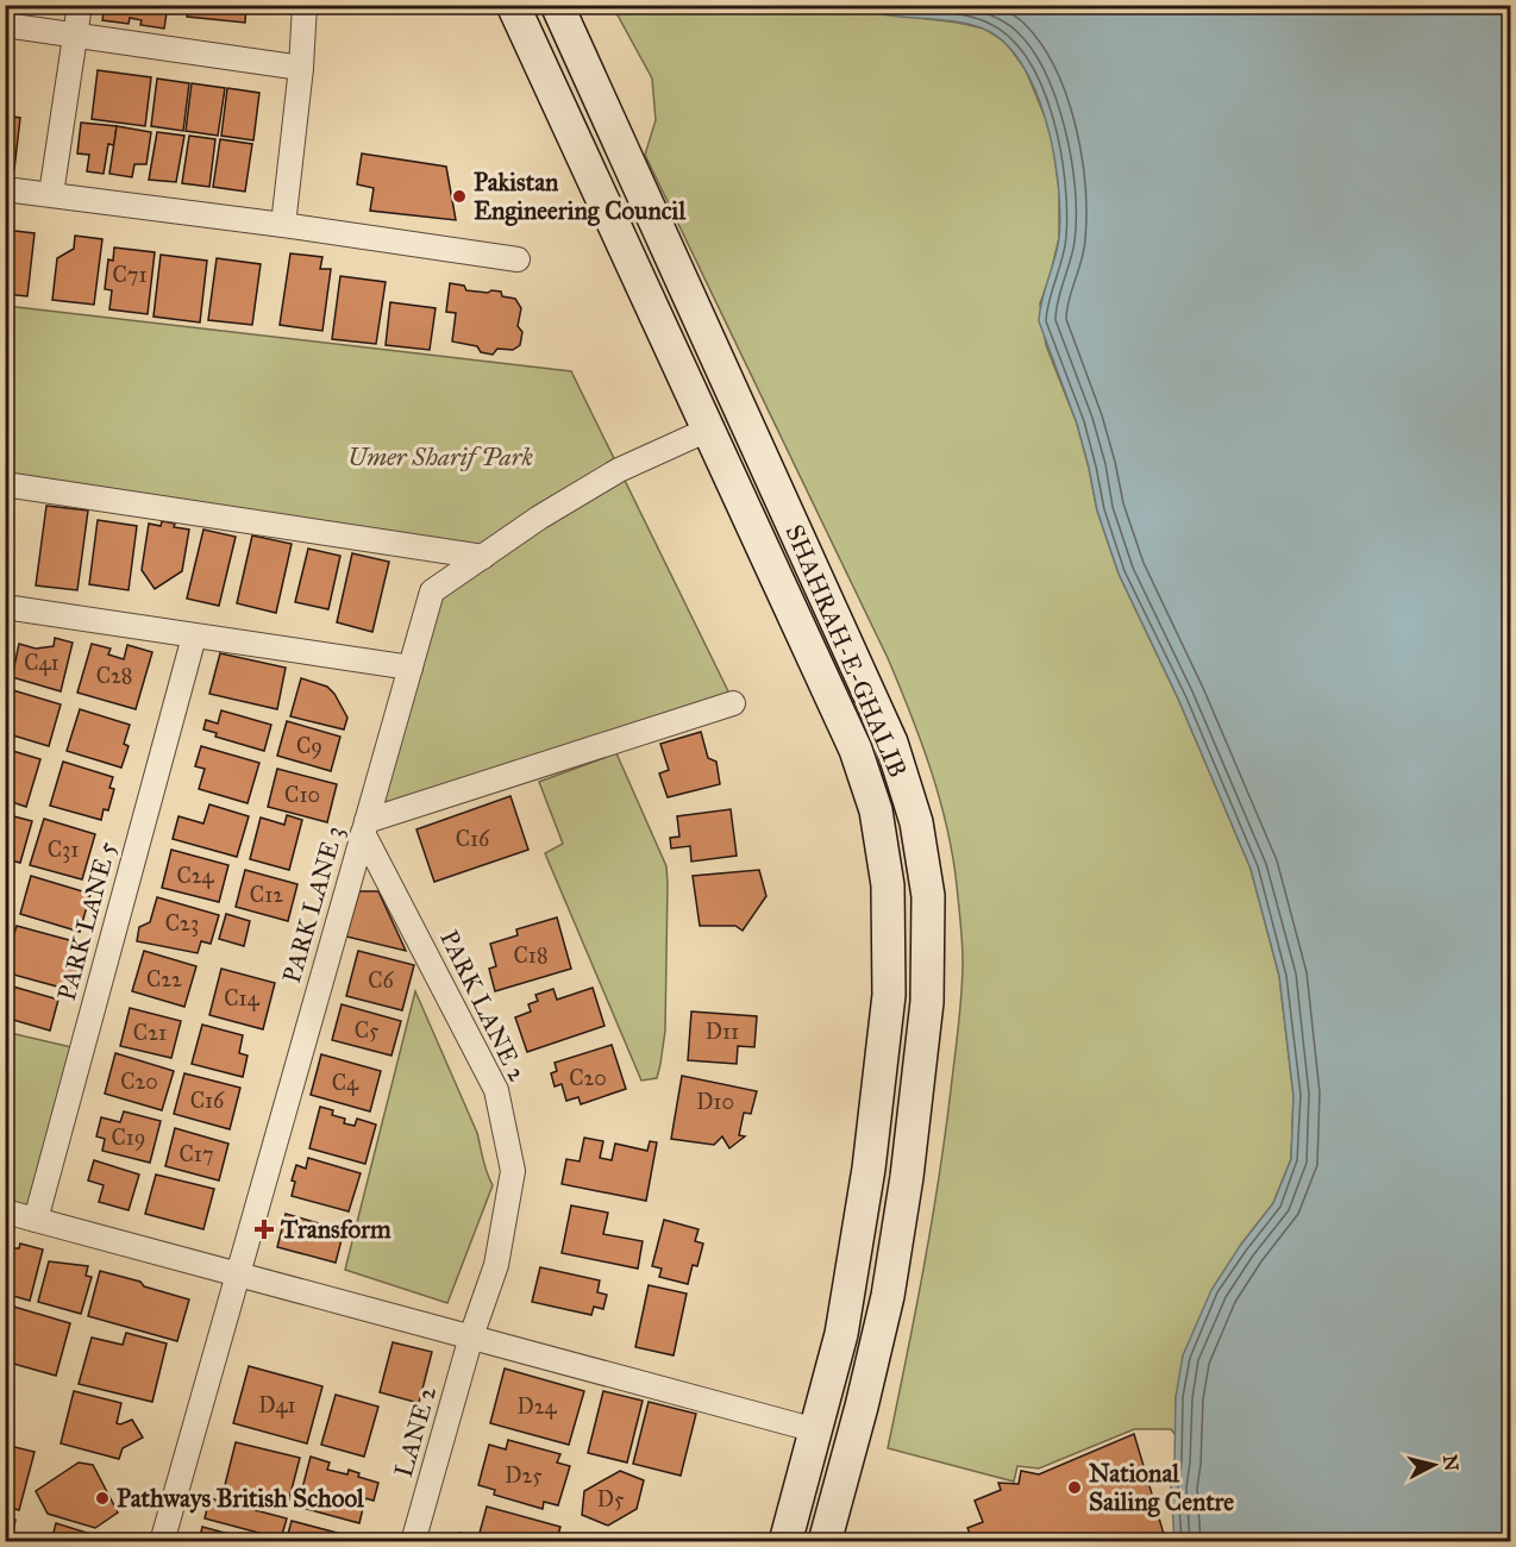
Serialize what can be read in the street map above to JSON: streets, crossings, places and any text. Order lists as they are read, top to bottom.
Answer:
{
  "streets": {
    "main road": ["SHAHRAH-E-GHALIB"],
    "street": [
      "PARK LANE 3",
      "PARK LANE 5",
      "PARK LANE 2",
      "LANE 2"
    ]
  },
  "crossings": [
    ["SHAHRAH-E-GHALIB", "PARK LANE 3"],
    ["PARK LANE 3", "PARK LANE 2"],
    ["PARK LANE 2", "LANE 2"]
  ],
  "parks": ["Umer Sharif Park"],
  "places": {
    "other": ["Pakistan Engineering Council", "National Sailing Centre", "Pathways British School"],
    "health": ["Transform"]
  },
  "house_numbers": [
    "C71",
    "C41",
    "C28",
    "C9",
    "C10",
    "C16",
    "C31",
    "C24",
    "C12",
    "C23",
    "C18",
    "C22",
    "C6",
    "C14",
    "C5",
    "D11",
    "C21",
    "C20",
    "C20",
    "C4",
    "C16",
    "D10",
    "C19",
    "C17",
    "D41",
    "D24",
    "D25",
    "D5"
  ],
  "north": "right"
}
